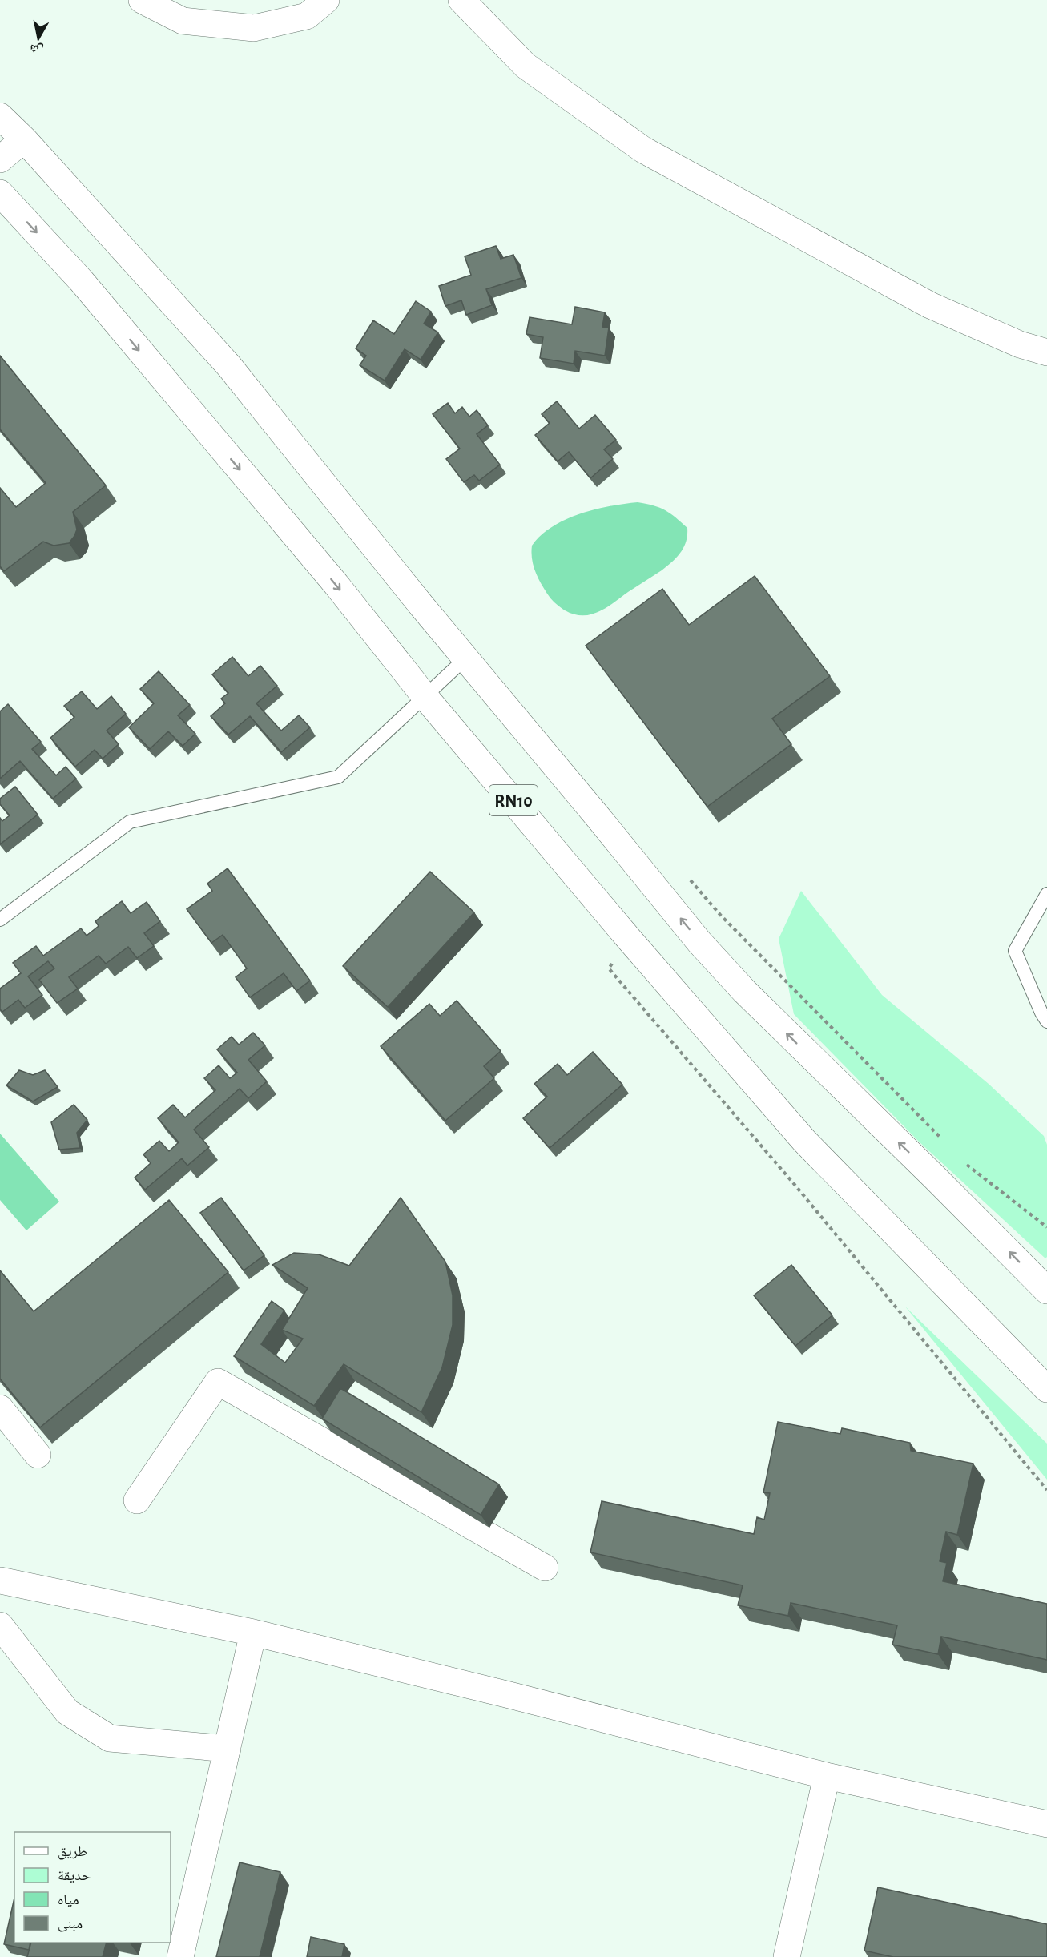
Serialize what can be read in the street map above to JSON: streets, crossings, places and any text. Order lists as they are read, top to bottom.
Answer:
{
  "streets": {
    "street": ["RN10"]
  },
  "legend": [
    "طريق",
    "حديقة",
    "مياه",
    "مبنى"
  ],
  "north": "bottom"
}
